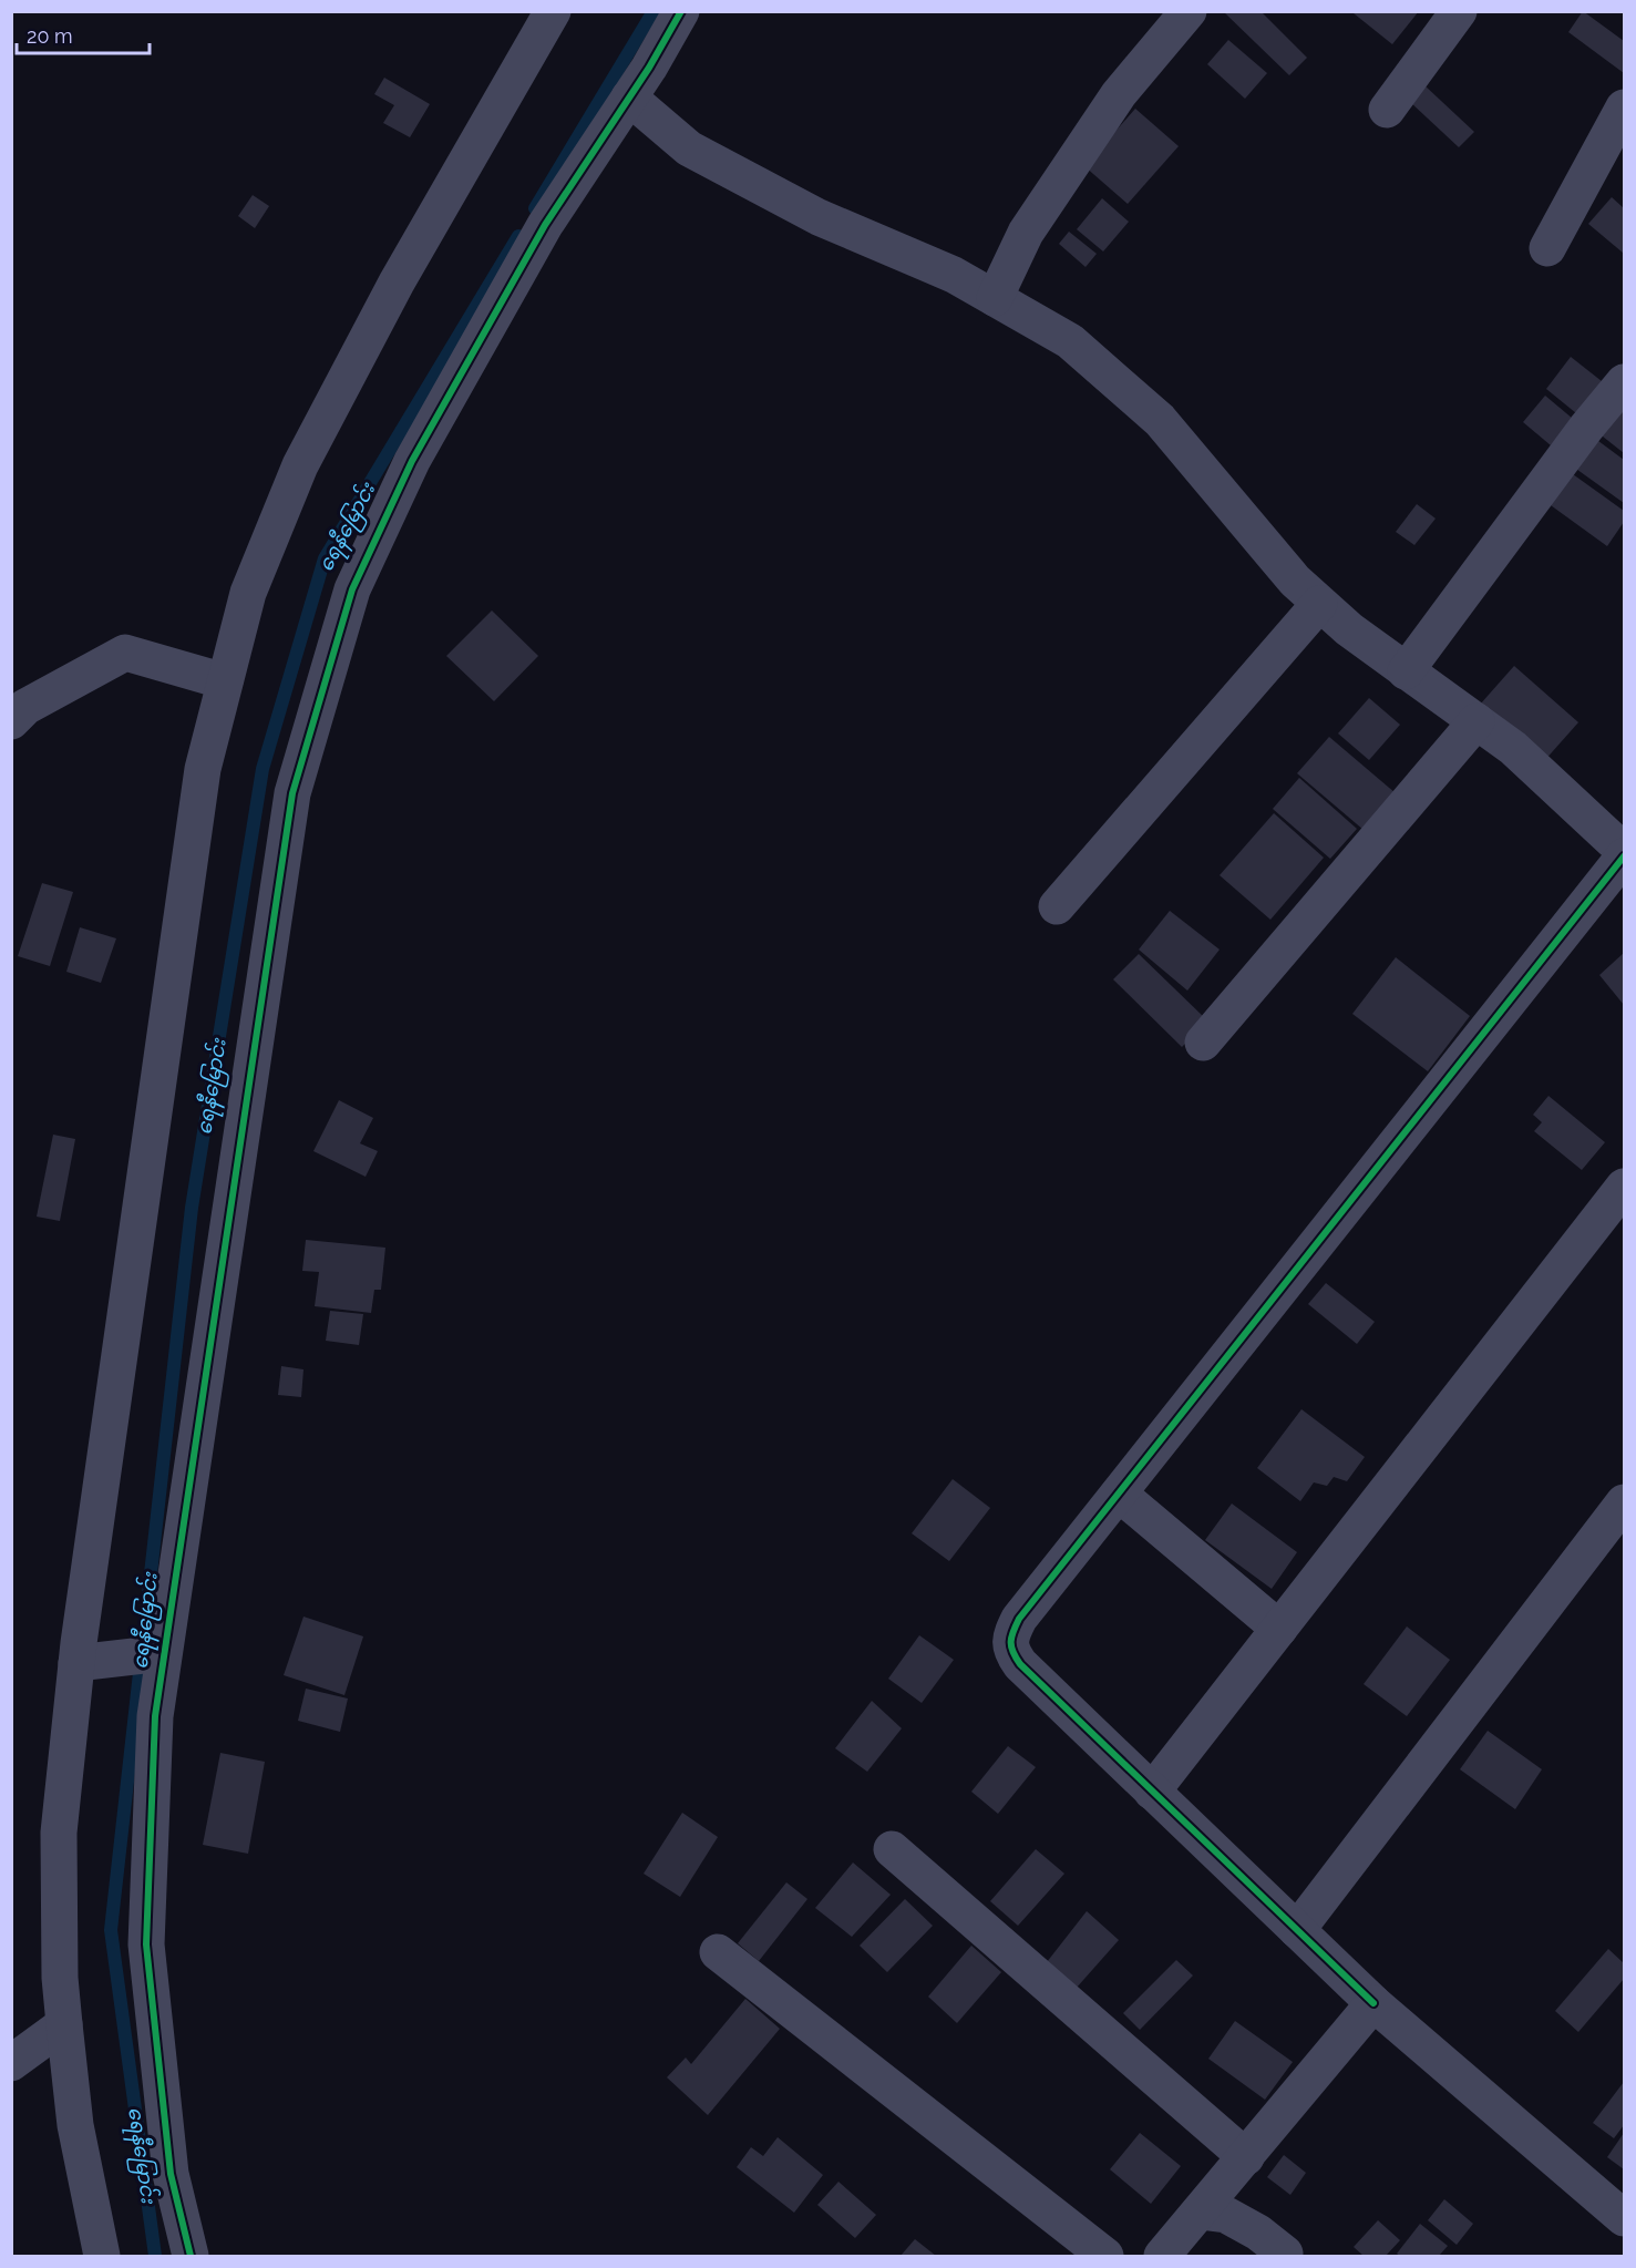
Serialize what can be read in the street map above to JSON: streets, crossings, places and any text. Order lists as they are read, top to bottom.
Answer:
{
  "water": ["ရေနီမြောင်း"],
  "scale_bar": "20 m"
}
